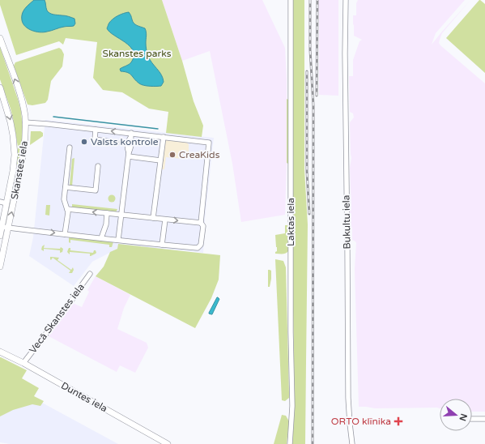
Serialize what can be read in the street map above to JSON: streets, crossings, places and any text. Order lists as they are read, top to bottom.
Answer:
{
  "streets": {
    "main road": ["Skanstes iela", "Duntes iela"],
    "street": ["Laktas iela", "Bukultu iela", "Vecā Skanstes iela"]
  },
  "crossings": [
    ["Vecā Skanstes iela", "Duntes iela"]
  ],
  "parks": ["Skanstes parks"],
  "places": {
    "other": ["Valsts kontrole", "CreaKids"],
    "health": ["ORTO klīnika"]
  },
  "north": "right"
}
